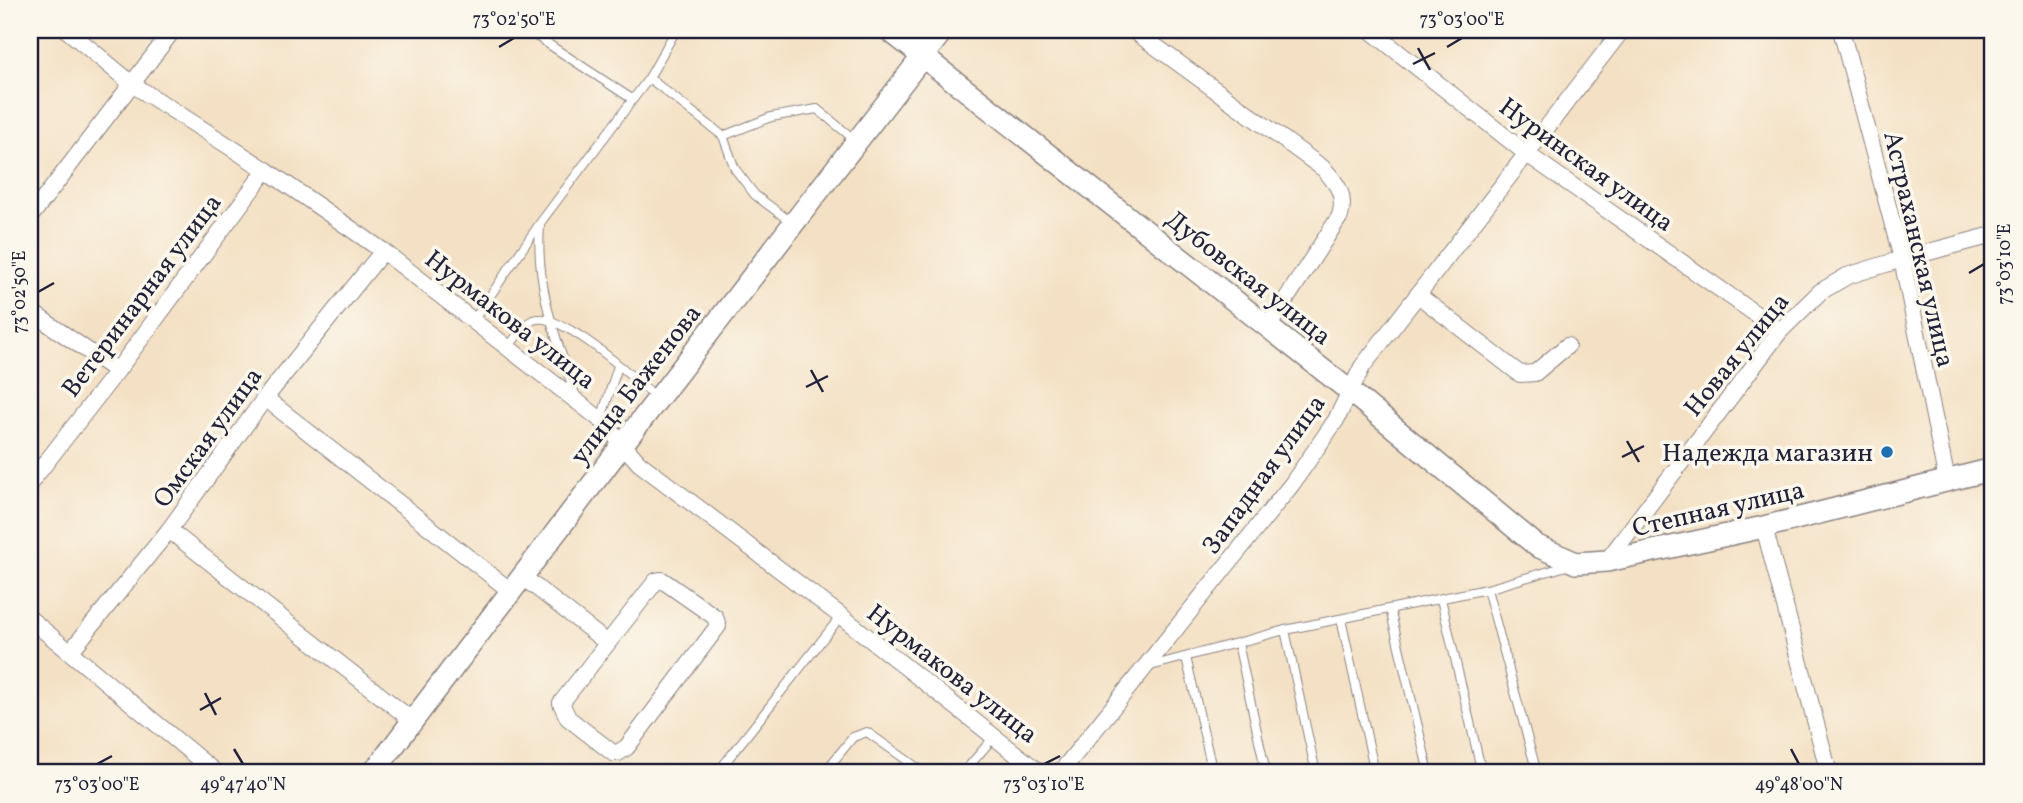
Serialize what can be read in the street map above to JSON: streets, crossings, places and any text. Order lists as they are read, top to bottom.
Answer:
{
  "streets": {
    "main road": ["Дубовская улица", "улица Баженова", "Степная улица"],
    "street": [
      "Нуринская улица",
      "Астраханская улица",
      "Ветеринарная улица",
      "Нурмакова улица",
      "Новая улица",
      "Омская улица",
      "Западная улица"
    ]
  },
  "crossings": [
    ["Нуринская улица", "Новая улица"],
    ["Нуринская улица", "Западная улица"],
    ["Астраханская улица", "Новая улица"],
    ["Астраханская улица", "Степная улица"],
    ["Дубовская улица", "улица Баженова"],
    ["Дубовская улица", "Западная улица"],
    ["Дубовская улица", "Степная улица"],
    ["Ветеринарная улица", "Нурмакова улица"],
    ["Нурмакова улица", "улица Баженова"],
    ["Нурмакова улица", "Омская улица"],
    ["Новая улица", "Степная улица"]
  ],
  "places": ["Надежда магазин"],
  "coordinates": [
    "73°02'50\"E",
    "73°03'00\"E",
    "73°03'10\"E",
    "49°47'40\"N",
    "49°48'00\"N"
  ]
}
